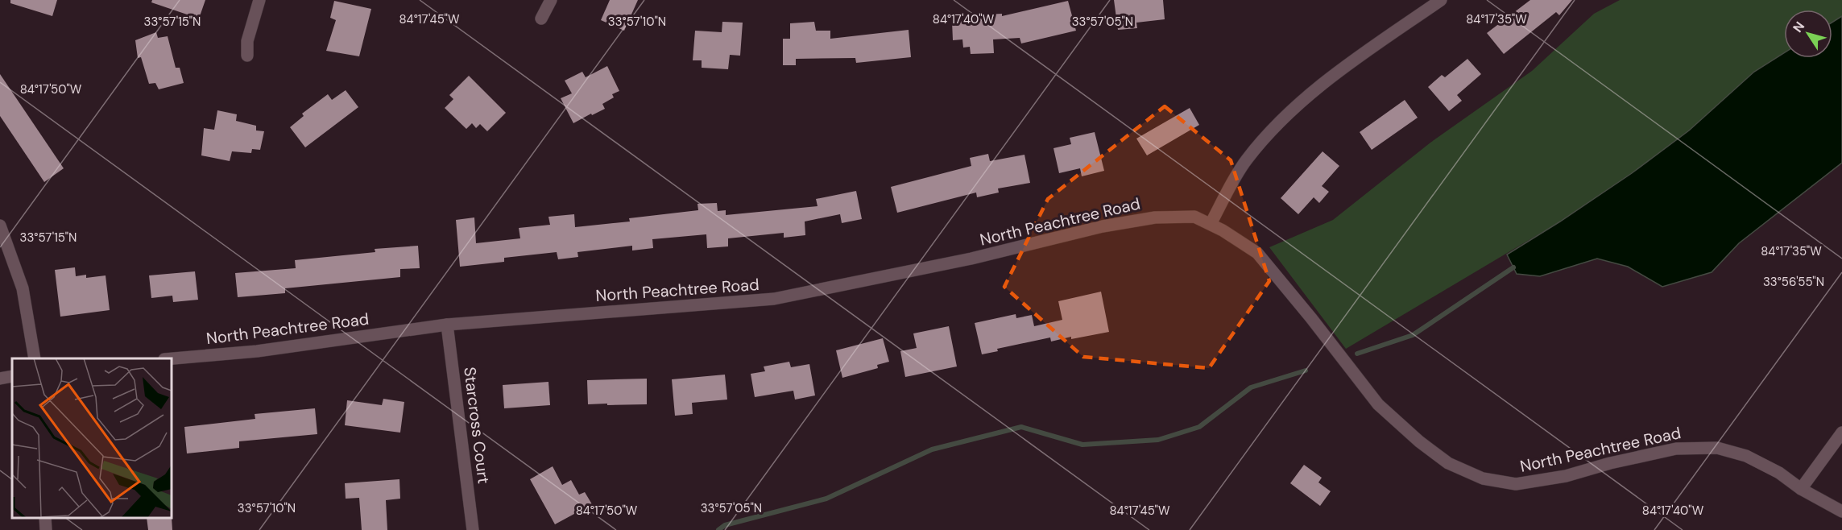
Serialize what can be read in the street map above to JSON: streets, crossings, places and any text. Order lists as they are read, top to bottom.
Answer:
{
  "streets": {
    "street": ["North Peachtree Road", "Starcross Court"]
  },
  "crossings": [
    ["North Peachtree Road", "Starcross Court"]
  ],
  "north": "top left",
  "coordinates": [
    "84°17'35\"W",
    "84°17'45\"W",
    "84°17'40\"W",
    "33°57'15\"N",
    "33°57'10\"N",
    "33°57'05\"N",
    "84°17'50\"W",
    "33°56'55\"N"
  ]
}
